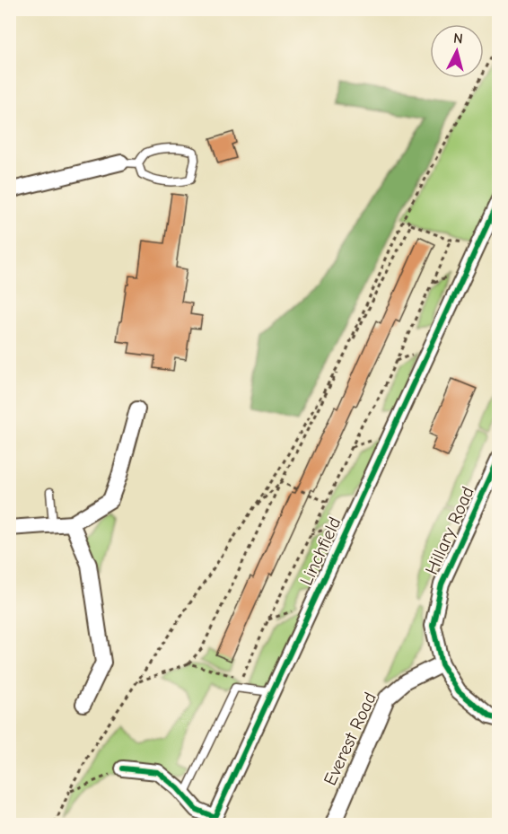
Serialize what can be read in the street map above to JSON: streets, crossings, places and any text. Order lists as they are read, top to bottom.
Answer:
{
  "streets": {
    "street": ["Hillary Road", "Linchfield", "Everest Road"]
  },
  "crossings": [
    ["Hillary Road", "Everest Road"]
  ],
  "north": "top"
}
